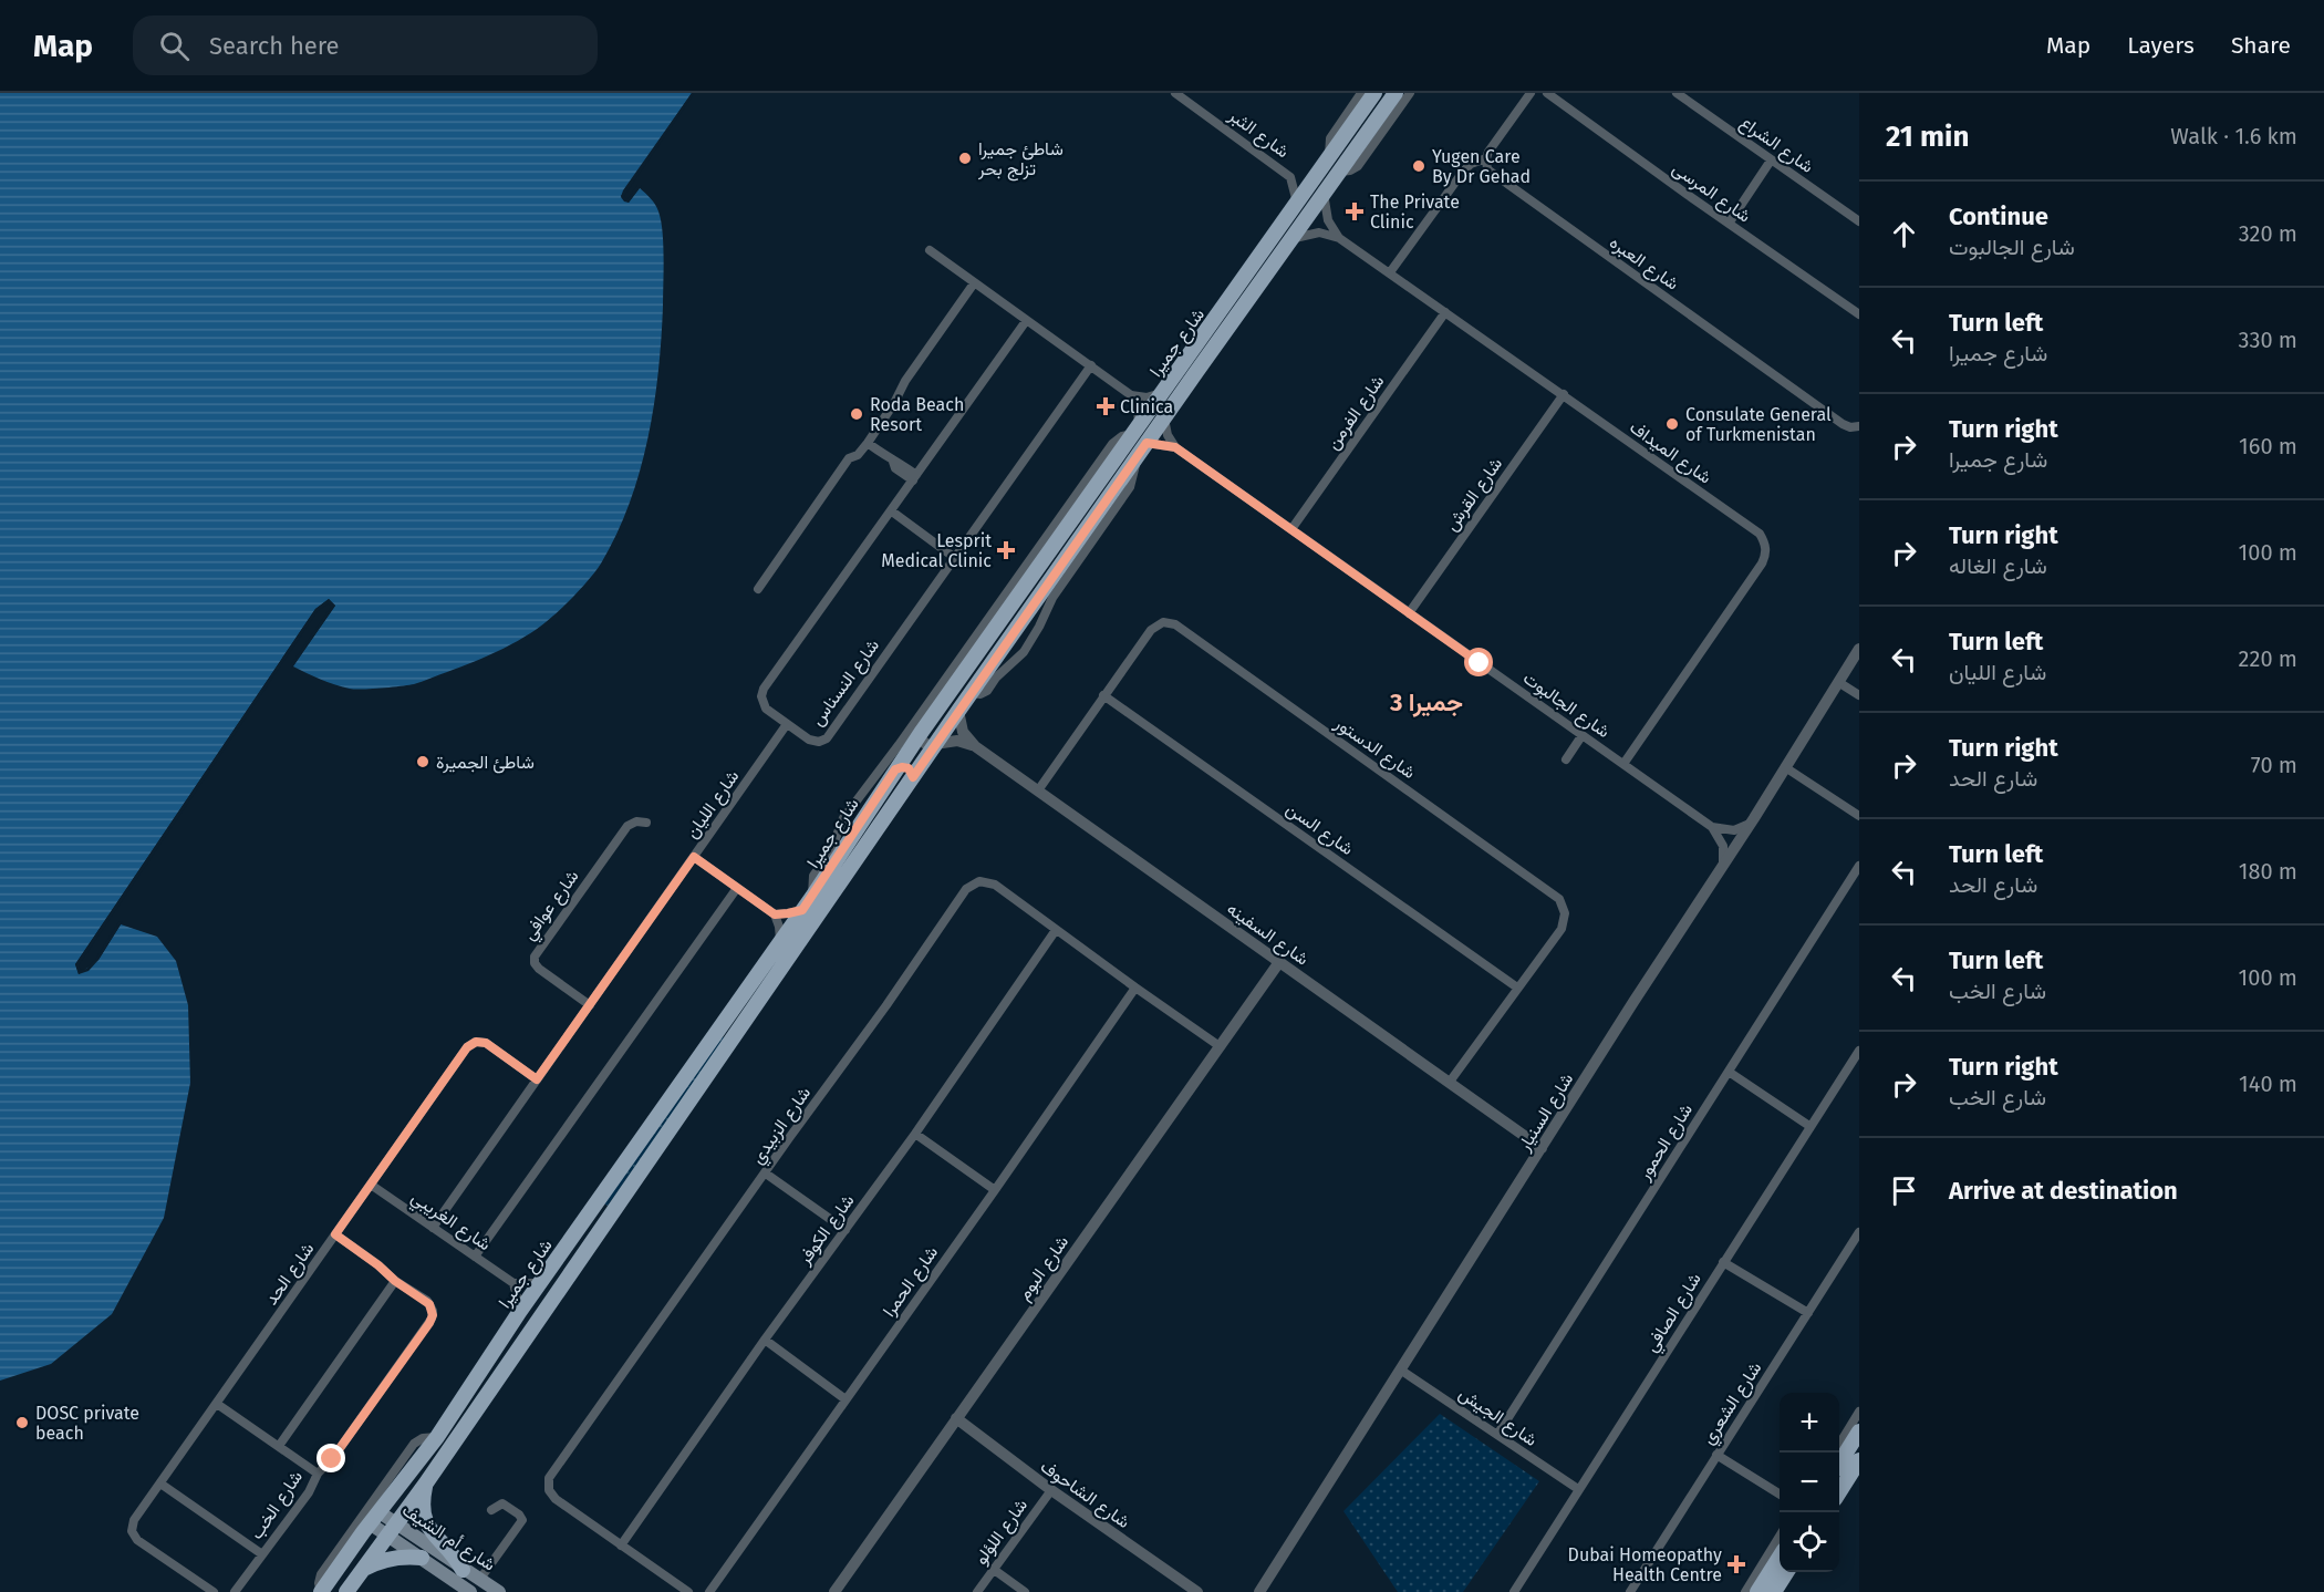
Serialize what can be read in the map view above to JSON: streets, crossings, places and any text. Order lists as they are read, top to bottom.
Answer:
{
  "streets": {
    "main road": ["شارع جميرا", "شارع أم الشيف"],
    "street": [
      "شارع الثبر",
      "شارع الشراع",
      "شارع المرسى",
      "شارع العبره",
      "شارع الفرمن",
      "شارع الميداف",
      "شارع القرش",
      "شارع النسناس",
      "شارع الجالبوت",
      "شارع الدستور",
      "شارع الليان",
      "شارع السن",
      "شارع عوافي",
      "شارع السفينه",
      "شارع السنيار",
      "شارع الزبيدي",
      "شارع الحمور",
      "شارع الغريبي",
      "شارع الكوفر",
      "شارع البوم",
      "شارع الحد",
      "شارع الحمرا",
      "شارع الصافي",
      "شارع الشعري",
      "شارع الجيش",
      "شارع الشاحوف",
      "شارع الخب",
      "شارع اللؤلو"
    ]
  },
  "crossings": [
    ["شارع الثبر", "شارع جميرا"],
    ["شارع جميرا", "شارع الميداف"],
    ["شارع جميرا", "شارع الجالبوت"],
    ["شارع جميرا", "شارع السفينه"],
    ["شارع جميرا", "شارع أم الشيف"],
    ["شارع الفرمن", "شارع الميداف"],
    ["شارع الفرمن", "شارع الجالبوت"],
    ["شارع الميداف", "شارع القرش"],
    ["شارع الميداف", "شارع الجالبوت"],
    ["شارع القرش", "شارع الجالبوت"],
    ["شارع النسناس", "شارع الليان"],
    ["شارع الدستور", "شارع السن"],
    ["شارع الدستور", "شارع السفينه"],
    ["شارع الليان", "شارع عوافي"],
    ["شارع الليان", "شارع الغريبي"],
    ["شارع الليان", "شارع الحد"],
    ["شارع السفينه", "شارع السنيار"],
    ["شارع السفينه", "شارع البوم"],
    ["شارع السنيار", "شارع الجيش"],
    ["شارع الزبيدي", "شارع الكوفر"],
    ["شارع الزبيدي", "شارع البوم"],
    ["شارع الزبيدي", "شارع الحمرا"],
    ["شارع الحمور", "شارع الجيش"],
    ["شارع الغريبي", "شارع الحد"],
    ["شارع البوم", "شارع الشاحوف"],
    ["شارع الحد", "شارع الخب"],
    ["شارع الصافي", "شارع الجيش"],
    ["شارع الشاحوف", "شارع اللؤلو"]
  ],
  "districts": ["جميرا 3"],
  "places": {
    "other": [
      "شاطئ جميرا تزلج بحر",
      "Yugen Care By Dr Gehad",
      "Roda Beach Resort",
      "Consulate General of Turkmenistan",
      "شاطئ الجميرة",
      "DOSC private beach"
    ],
    "health": [
      "The Private Clinic",
      "Clinica",
      "Lesprit Medical Clinic",
      "Dubai Homeopathy Health Centre"
    ]
  },
  "page": {
    "header": "Map",
    "search": "Search here",
    "nav": ["Map", "Layers", "Share"],
    "heading": ["21 min", "Walk · 1.6 km"],
    "list": [
      ["Continue", "شارع الجالبوت", "320 m"],
      ["Turn left", "شارع جميرا", "330 m"],
      ["Turn right", "شارع جميرا", "160 m"],
      ["Turn right", "شارع الغاله", "100 m"],
      ["Turn left", "شارع الليان", "220 m"],
      ["Turn right", "شارع الحد", "70 m"],
      ["Turn left", "شارع الحد", "180 m"],
      ["Turn left", "شارع الخب", "100 m"],
      ["Turn right", "شارع الخب", "140 m"],
      "Arrive at destination"
    ],
    "map_buttons": ["+", "−"]
  }
}
